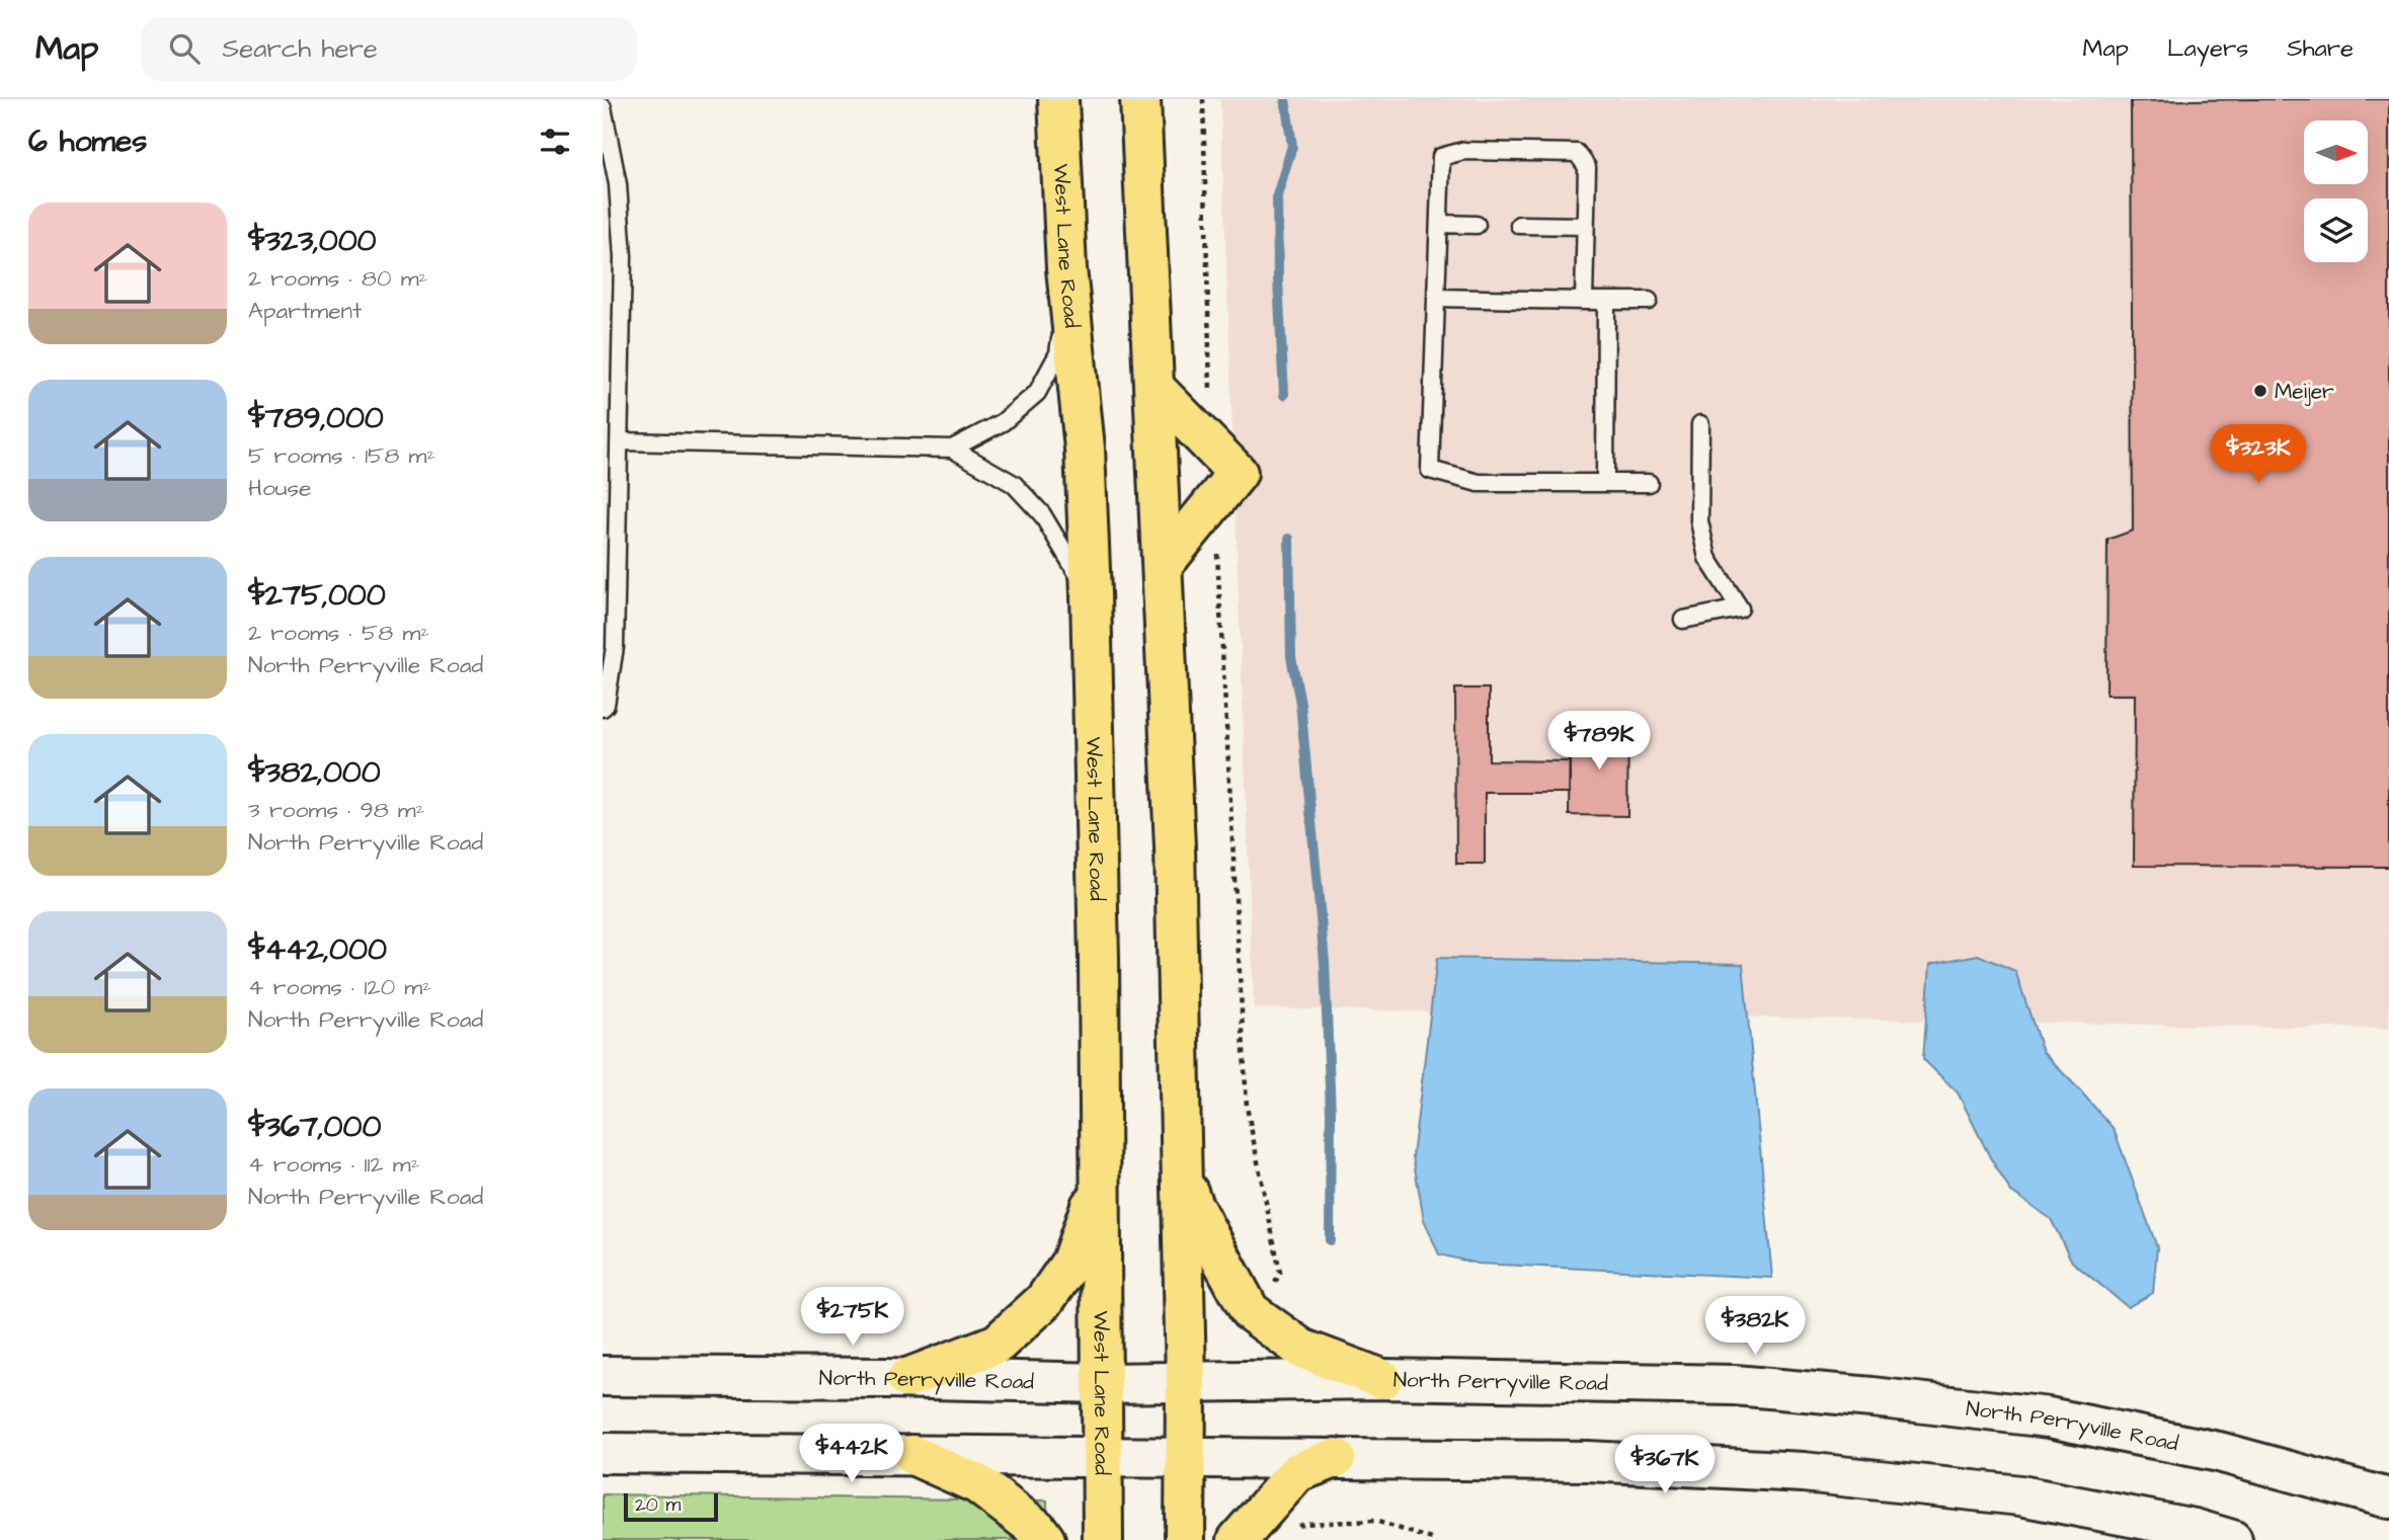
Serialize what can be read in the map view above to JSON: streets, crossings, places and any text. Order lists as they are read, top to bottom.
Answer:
{
  "streets": {
    "main road": ["West Lane Road", "North Perryville Road"]
  },
  "crossings": [
    ["West Lane Road", "North Perryville Road"]
  ],
  "places": ["Meijer"],
  "scale_bar": "20 m",
  "north": "right",
  "page": {
    "header": "Map",
    "search": "Search here",
    "nav": ["Map", "Layers", "Share"],
    "heading": "6 homes",
    "list": [
      {
        "name": "$323,000",
        "note": "2 rooms · 80 m² · Apartment"
      },
      {
        "name": "$789,000",
        "note": "5 rooms · 158 m² · House"
      },
      {
        "name": "$275,000",
        "note": "2 rooms · 58 m² · North Perryville Road"
      },
      {
        "name": "$382,000",
        "note": "3 rooms · 98 m² · North Perryville Road"
      },
      {
        "name": "$442,000",
        "note": "4 rooms · 120 m² · North Perryville Road"
      },
      {
        "name": "$367,000",
        "note": "4 rooms · 112 m² · North Perryville Road"
      }
    ],
    "price": [
      "$323K",
      "$789K",
      "$275K",
      "$382K",
      "$442K",
      "$367K"
    ],
    "scale": "20 m"
  }
}
